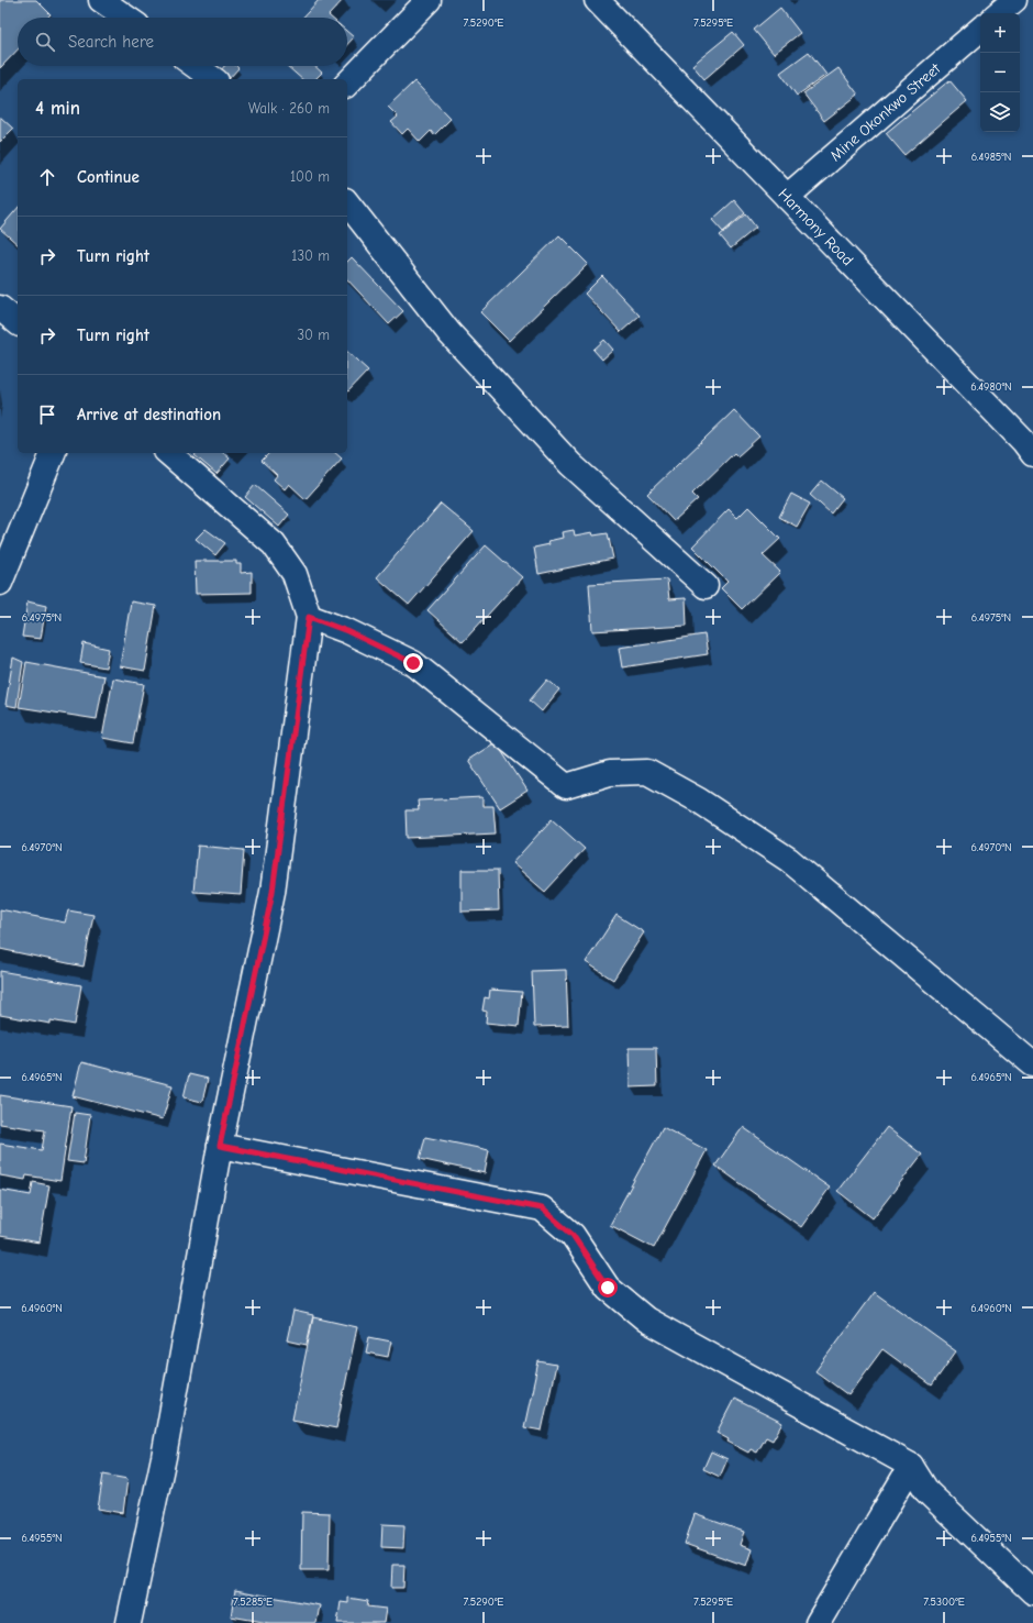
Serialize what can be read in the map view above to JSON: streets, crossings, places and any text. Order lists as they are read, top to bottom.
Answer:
{
  "streets": {
    "street": ["Mine Okonkwo Street", "Harmony Road"]
  },
  "crossings": [
    ["Mine Okonkwo Street", "Harmony Road"]
  ],
  "page": {
    "map_buttons": ["+", "−"],
    "search": "Search here",
    "heading": ["4 min", "Walk · 260 m"],
    "list": [
      ["Continue", "100 m"],
      ["Turn right", "130 m"],
      ["Turn right", "30 m"],
      "Arrive at destination"
    ]
  },
  "coordinates": [
    "7.5290°E",
    "7.5295°E",
    "6.4985°N",
    "6.4980°N",
    "6.4975°N",
    "6.4970°N",
    "6.4965°N",
    "6.4960°N",
    "6.4955°N",
    "7.5285°E",
    "7.5300°E"
  ]
}
